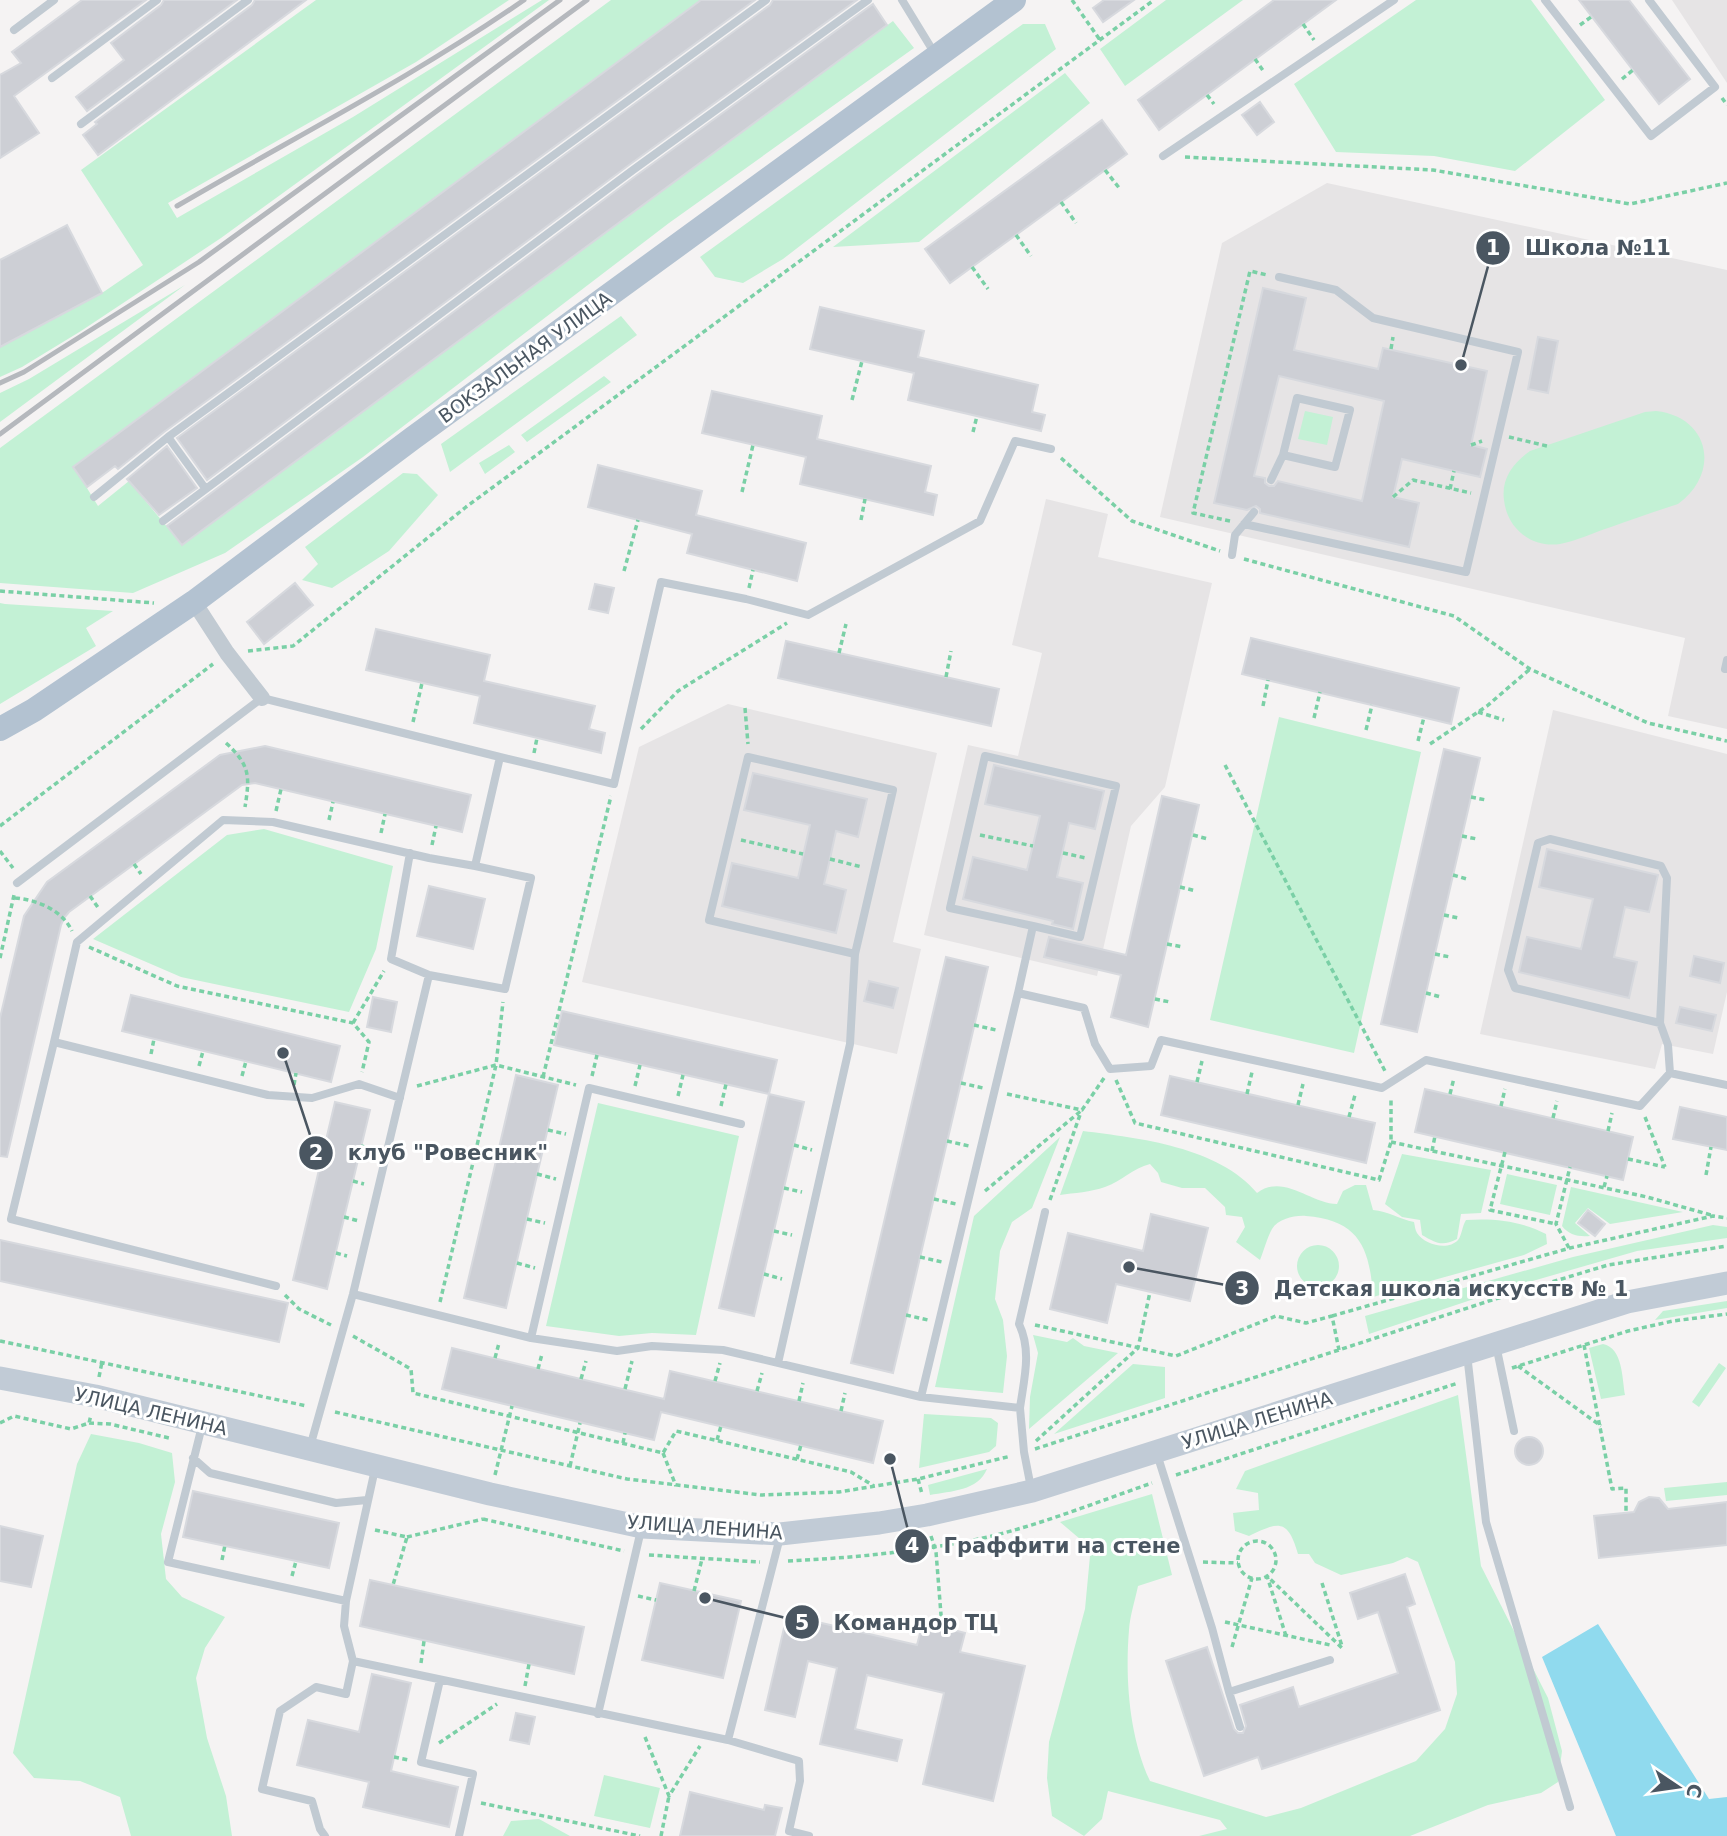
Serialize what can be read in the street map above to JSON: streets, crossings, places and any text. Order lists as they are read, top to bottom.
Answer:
{
  "streets": {
    "main road": ["ВОКЗАЛЬНАЯ УЛИЦА"],
    "street": ["УЛИЦА ЛЕНИНА"]
  },
  "places": [
    "Школа №11",
    "клуб \"Ровесник\"",
    "Детская школа искусств № 1",
    "Граффити на стене",
    "Командор ТЦ"
  ],
  "north": "right"
}
